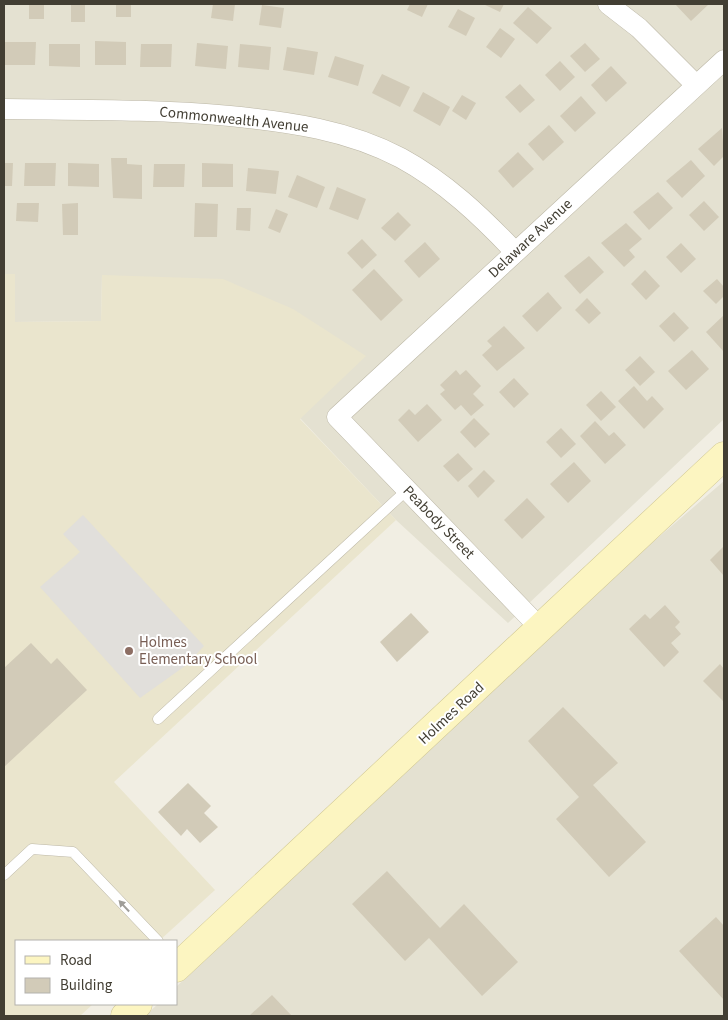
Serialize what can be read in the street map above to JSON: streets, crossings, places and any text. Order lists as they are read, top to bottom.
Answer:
{
  "streets": {
    "main road": ["Holmes Road"],
    "street": ["Commonwealth Avenue", "Delaware Avenue", "Peabody Street"]
  },
  "crossings": [
    ["Commonwealth Avenue", "Delaware Avenue"],
    ["Delaware Avenue", "Peabody Street"],
    ["Peabody Street", "Holmes Road"]
  ],
  "places": ["Holmes Elementary School"],
  "legend": ["Road", "Building"]
}
